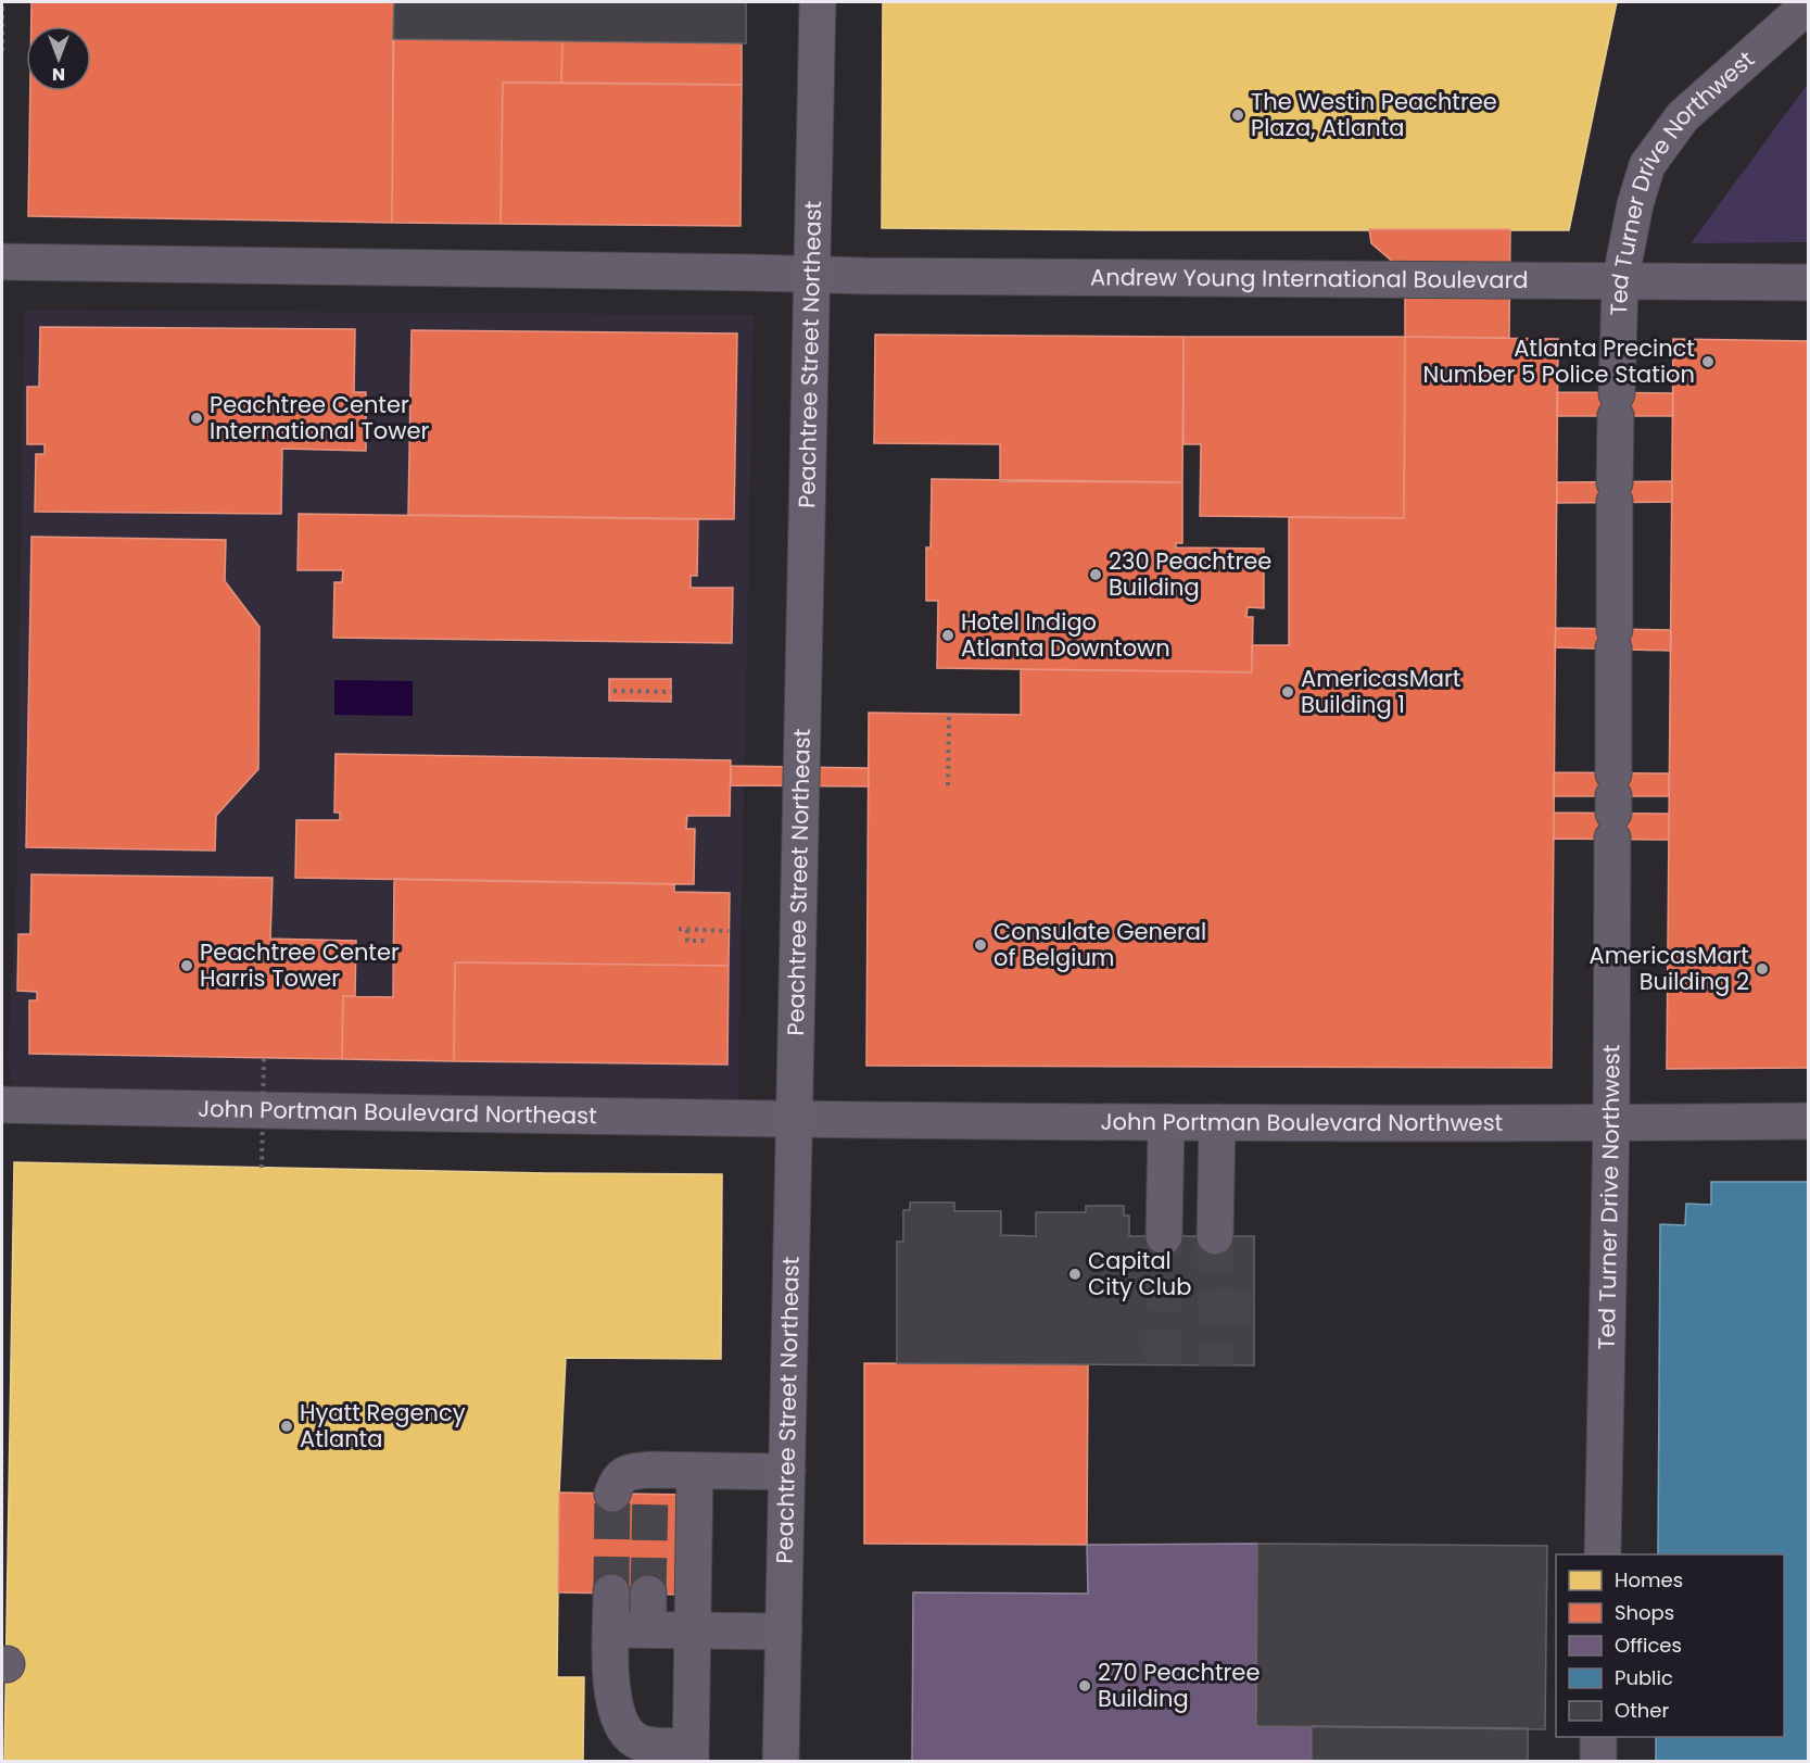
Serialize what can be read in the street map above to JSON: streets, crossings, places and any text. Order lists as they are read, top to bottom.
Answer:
{
  "streets": {
    "main road": ["Peachtree Street Northeast"],
    "street": [
      "Ted Turner Drive Northwest",
      "Andrew Young International Boulevard",
      "John Portman Boulevard Northeast",
      "John Portman Boulevard Northwest"
    ]
  },
  "crossings": [
    ["Ted Turner Drive Northwest", "Andrew Young International Boulevard"],
    ["Ted Turner Drive Northwest", "John Portman Boulevard Northwest"],
    ["Andrew Young International Boulevard", "Peachtree Street Northeast"],
    ["Peachtree Street Northeast", "John Portman Boulevard Northeast"],
    ["Peachtree Street Northeast", "John Portman Boulevard Northwest"],
    ["John Portman Boulevard Northeast", "John Portman Boulevard Northwest"]
  ],
  "places": [
    "The Westin Peachtree Plaza, Atlanta",
    "Atlanta Precinct Number 5 Police Station",
    "Peachtree Center International Tower",
    "230 Peachtree Building",
    "Hotel Indigo Atlanta Downtown",
    "AmericasMart Building 1",
    "Consulate General of Belgium",
    "Peachtree Center Harris Tower",
    "AmericasMart Building 2",
    "Capital City Club",
    "Hyatt Regency Atlanta",
    "270 Peachtree Building"
  ],
  "legend": [
    "Homes",
    "Shops",
    "Offices",
    "Public",
    "Other"
  ],
  "north": "bottom"
}
